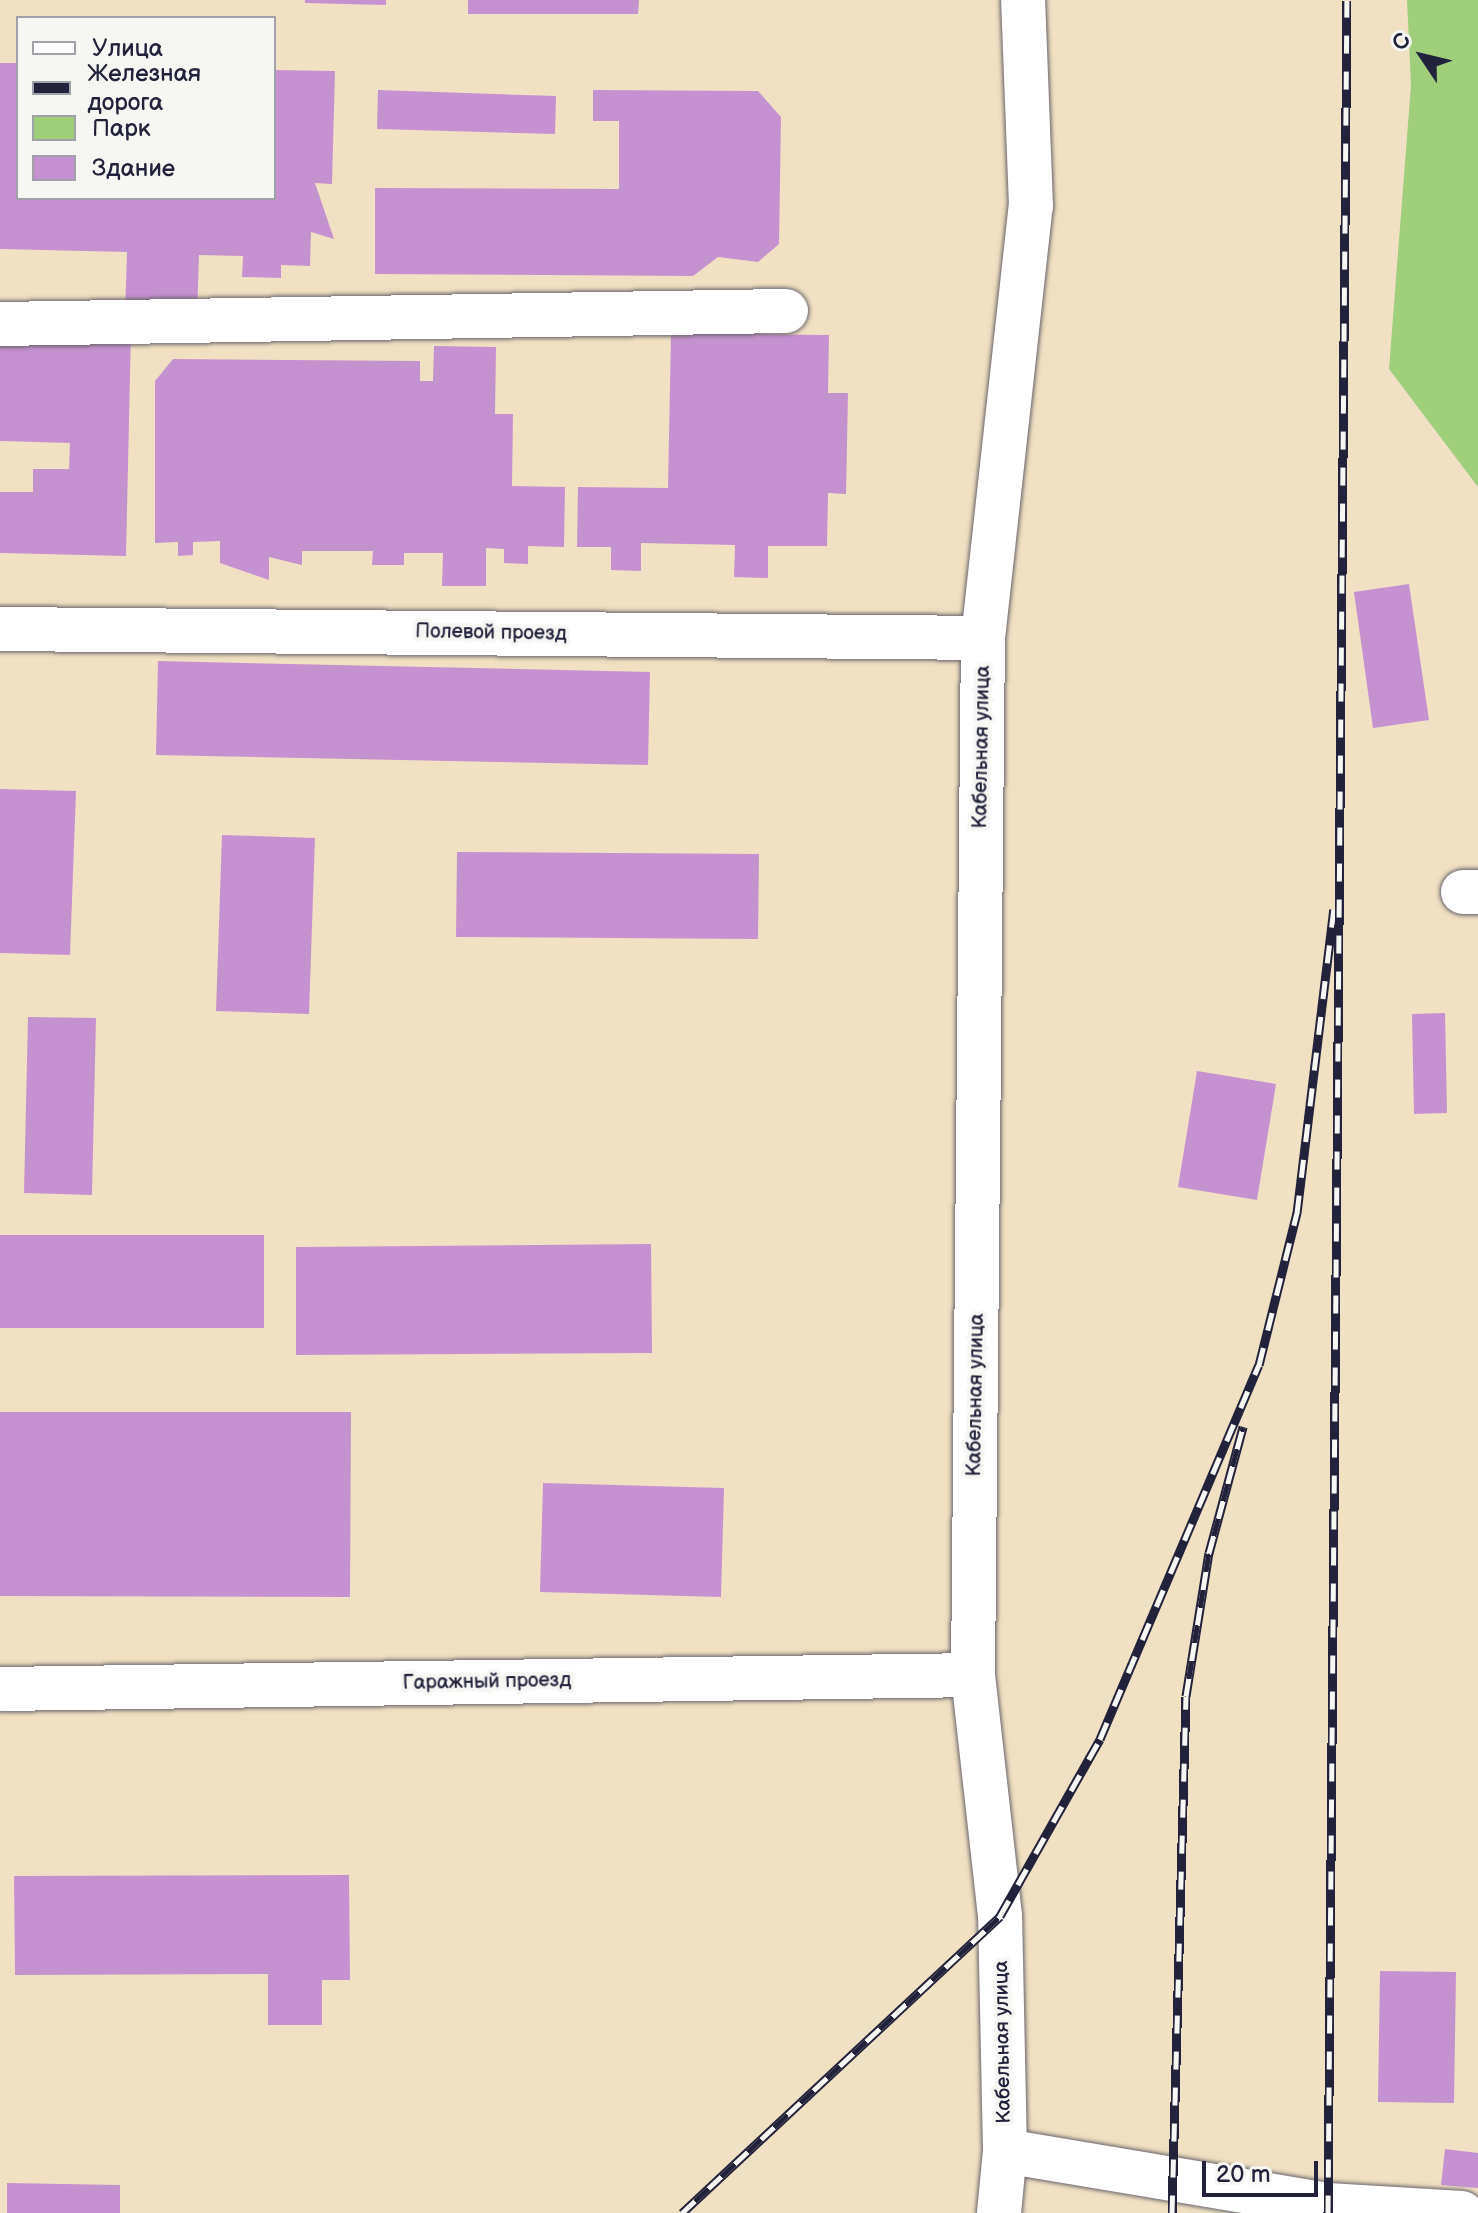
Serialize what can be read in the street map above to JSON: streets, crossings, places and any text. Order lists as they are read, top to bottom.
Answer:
{
  "streets": {
    "street": ["Полевой проезд", "Кабельная улица", "Гаражный проезд"]
  },
  "crossings": [
    ["Полевой проезд", "Кабельная улица"],
    ["Кабельная улица", "Гаражный проезд"]
  ],
  "legend": [
    "Улица",
    "Железная дорога",
    "Парк",
    "Здание"
  ],
  "scale_bar": "20 m",
  "north": "top left"
}
